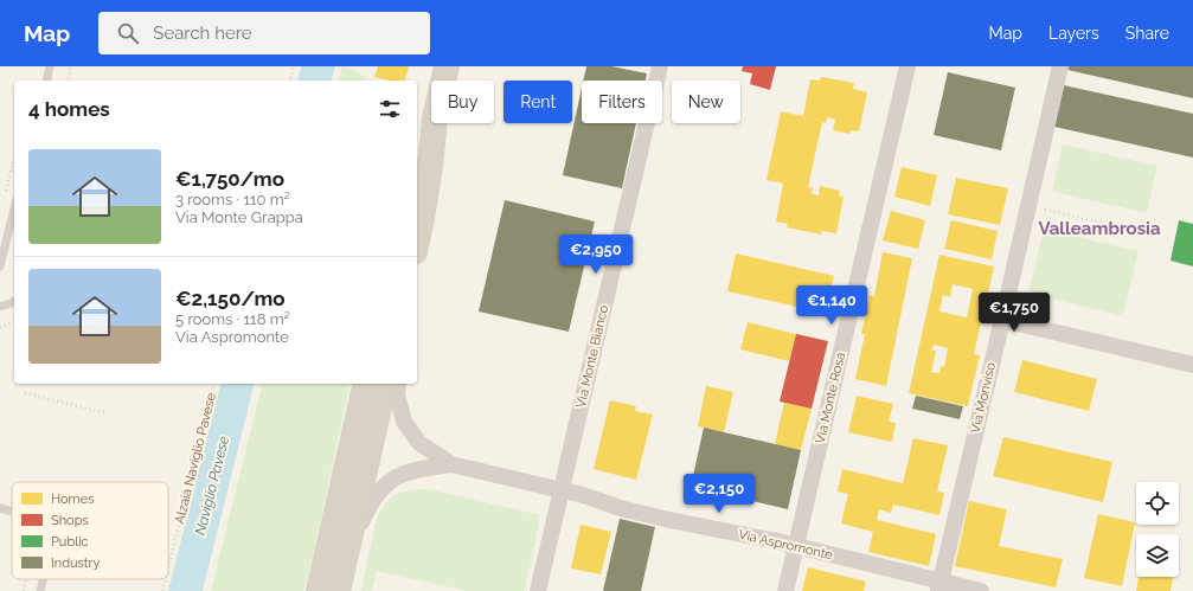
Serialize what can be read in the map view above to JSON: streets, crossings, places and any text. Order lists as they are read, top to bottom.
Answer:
{
  "streets": {
    "street": [
      "Via Monte Bianco",
      "Via Monte Rosa",
      "Via Monviso",
      "Via Aspromonte"
    ],
    "path": ["Alzaia Naviglio Pavese"]
  },
  "crossings": [
    ["Via Monte Bianco", "Via Aspromonte"],
    ["Via Monte Rosa", "Via Aspromonte"],
    ["Via Monviso", "Via Aspromonte"]
  ],
  "districts": ["Valleambrosia"],
  "water": ["Naviglio Pavese"],
  "legend": [
    "Homes",
    "Shops",
    "Public",
    "Industry"
  ],
  "page": {
    "header": "Map",
    "search": "Search here",
    "nav": ["Map", "Layers", "Share"],
    "chip": [
      "Buy",
      "Rent",
      "Filters",
      "New"
    ],
    "heading": "4 homes",
    "list": [
      {
        "name": "€1,750/mo",
        "note": "3 rooms · 110 m² · Via Monte Grappa"
      },
      {
        "name": "€2,150/mo",
        "note": "5 rooms · 118 m² · Via Aspromonte"
      }
    ],
    "price": [
      "€2,950",
      "€1,140",
      "€1,750",
      "€2,150"
    ]
  }
}
